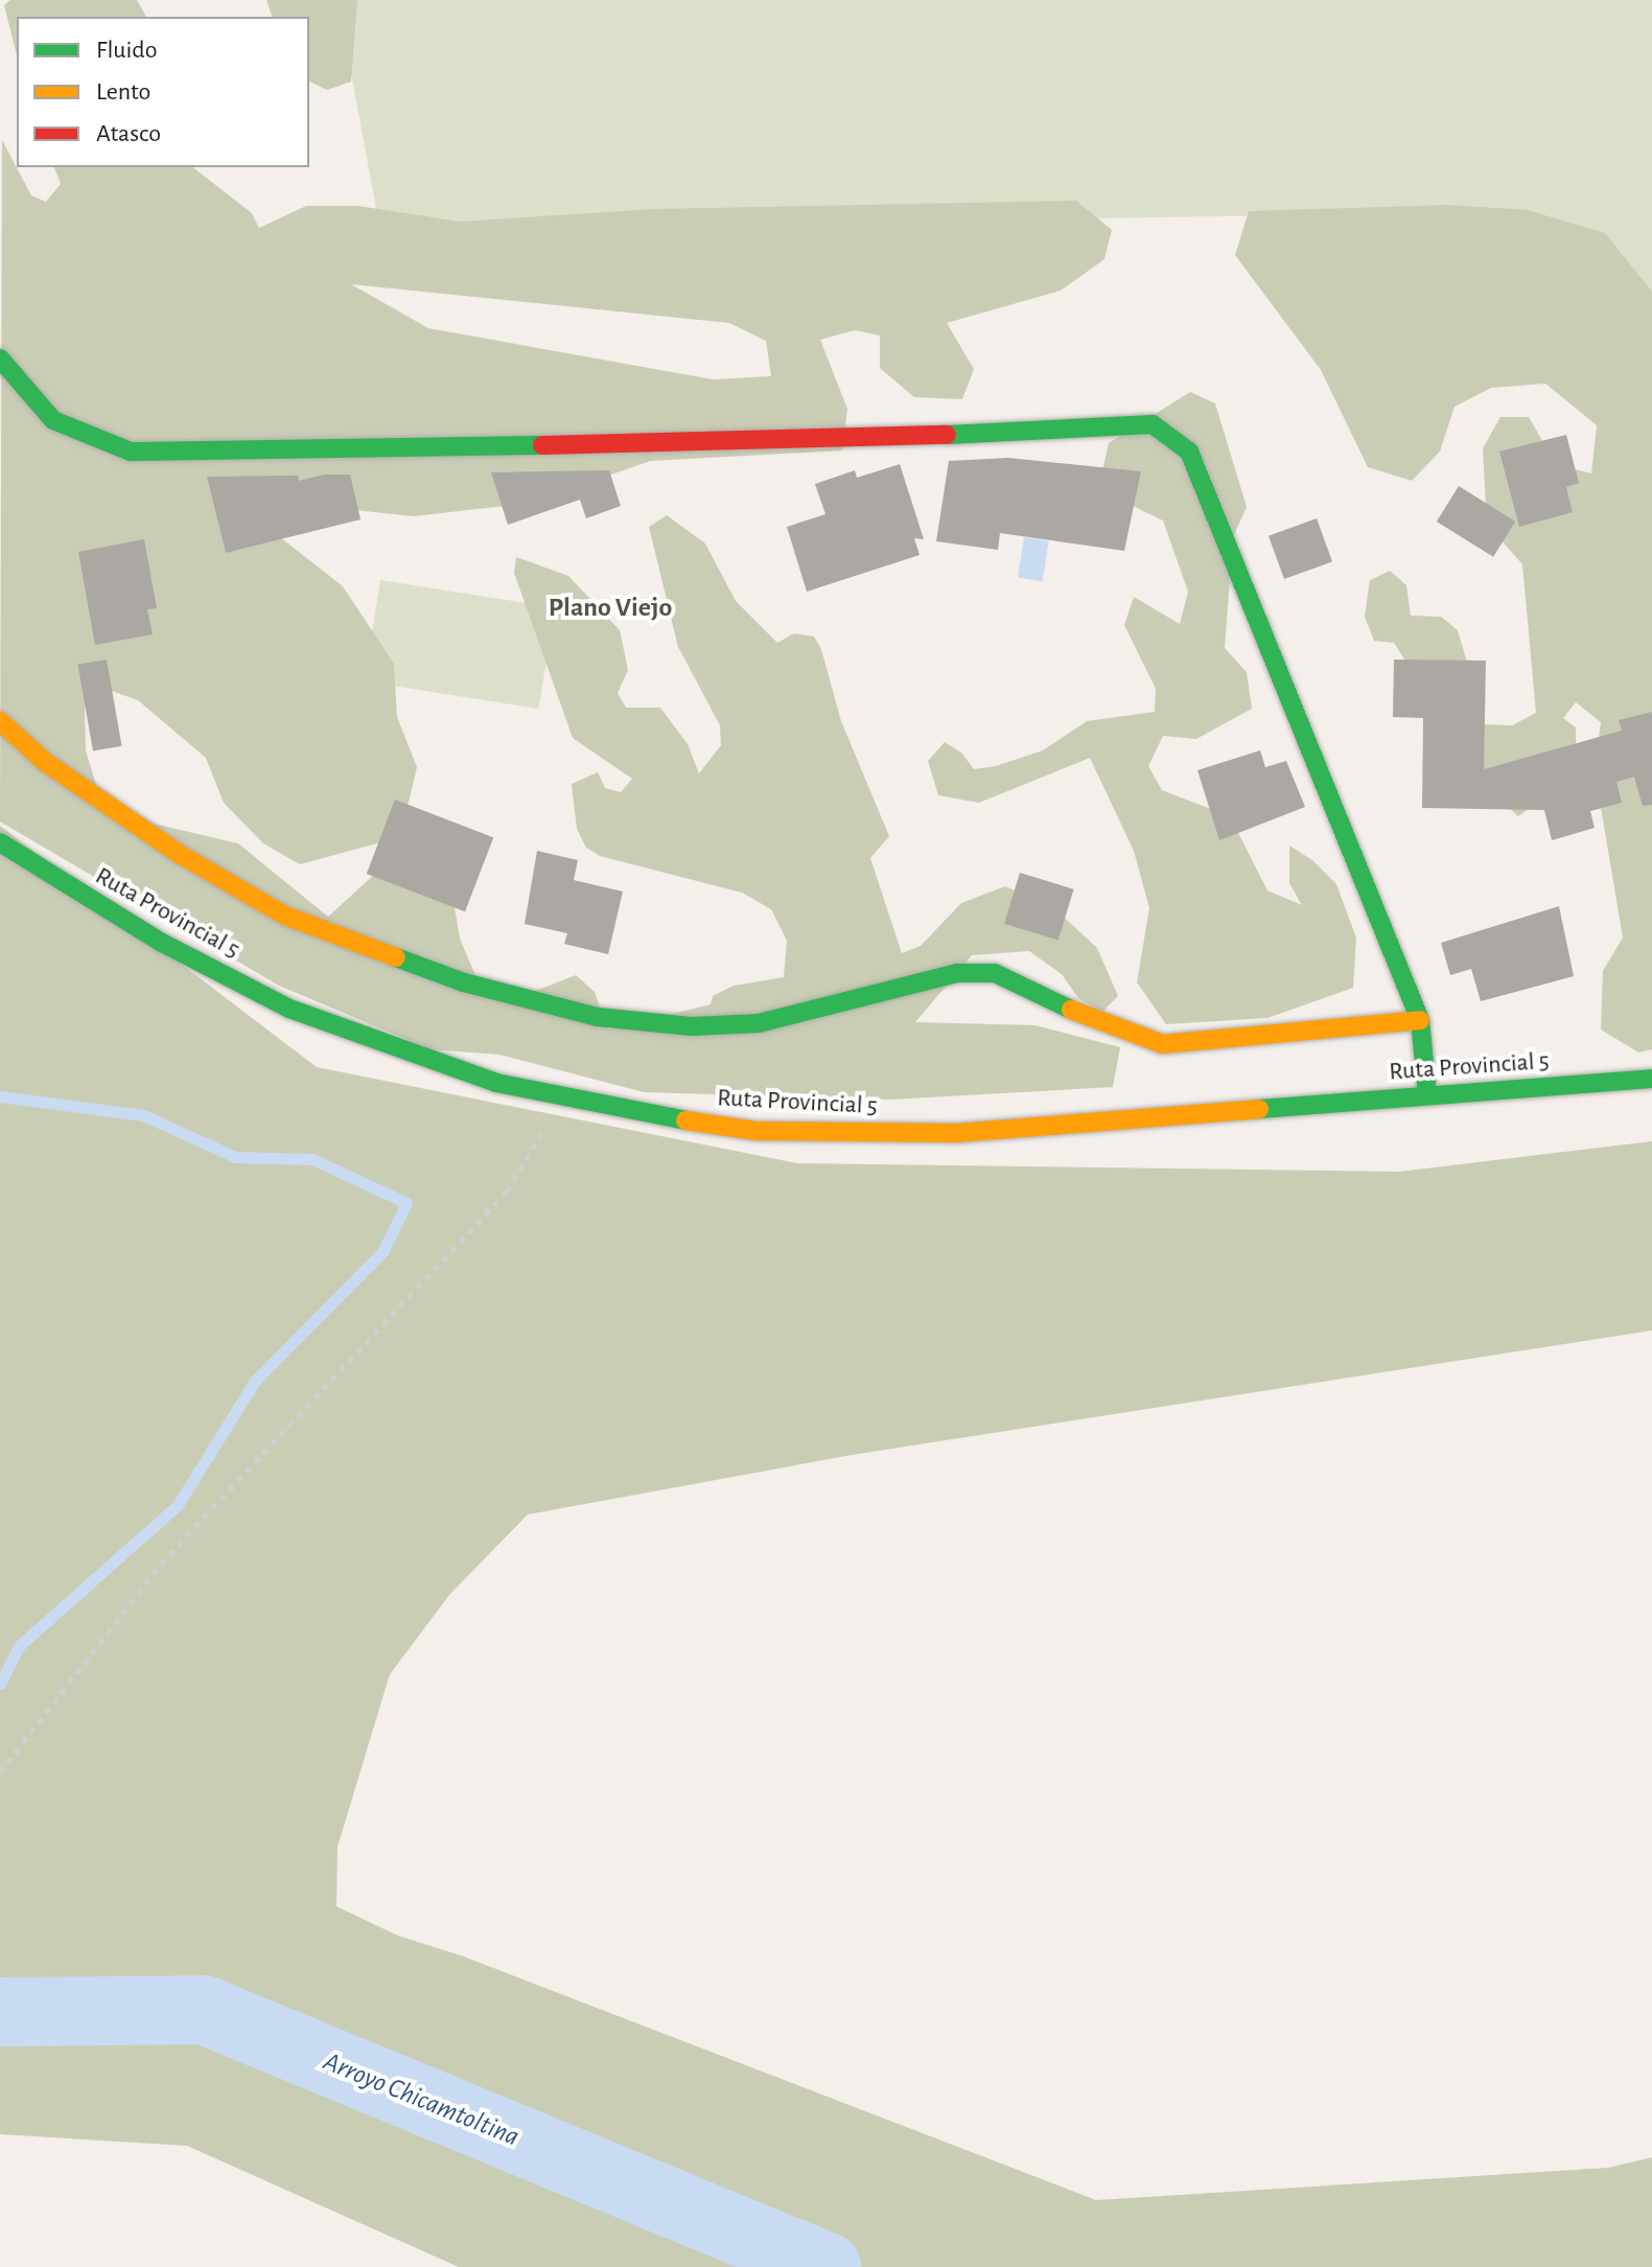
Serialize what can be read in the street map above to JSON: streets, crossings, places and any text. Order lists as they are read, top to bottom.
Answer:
{
  "streets": {
    "street": ["Ruta Provincial 5"]
  },
  "districts": ["Plano Viejo"],
  "water": ["Arroyo Chicamtoltina"],
  "legend": ["Fluido", "Lento", "Atasco"]
}
